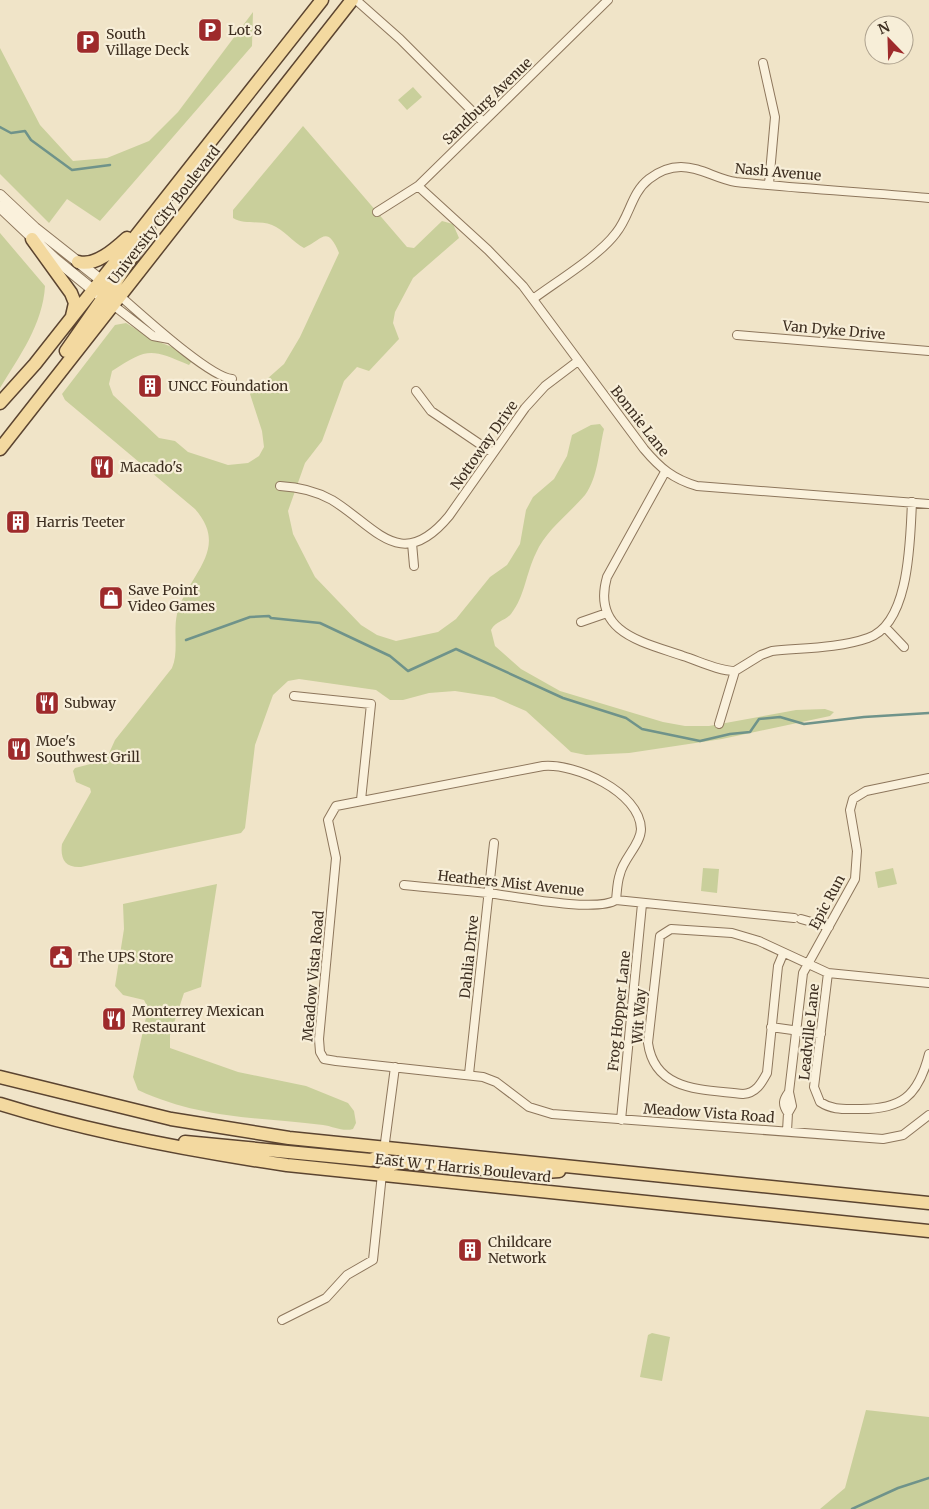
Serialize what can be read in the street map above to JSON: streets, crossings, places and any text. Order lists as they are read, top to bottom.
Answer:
{
  "streets": {
    "main road": ["University City Boulevard", "East W T Harris Boulevard"],
    "street": [
      "Sandburg Avenue",
      "Nash Avenue",
      "Van Dyke Drive",
      "Bonnie Lane",
      "Nottoway Drive",
      "Heathers Mist Avenue",
      "Epic Run",
      "Dahlia Drive",
      "Meadow Vista Road",
      "Frog Hopper Lane",
      "Wit Way",
      "Leadville Lane"
    ]
  },
  "crossings": [
    ["Sandburg Avenue", "Bonnie Lane"],
    ["Nash Avenue", "Bonnie Lane"],
    ["Bonnie Lane", "Nottoway Drive"],
    ["Heathers Mist Avenue", "Epic Run"],
    ["Heathers Mist Avenue", "Dahlia Drive"],
    ["Heathers Mist Avenue", "Meadow Vista Road"],
    ["Heathers Mist Avenue", "Frog Hopper Lane"],
    ["Epic Run", "Meadow Vista Road"],
    ["Epic Run", "Wit Way"],
    ["Dahlia Drive", "Meadow Vista Road"],
    ["Meadow Vista Road", "Frog Hopper Lane"],
    ["Wit Way", "Leadville Lane"]
  ],
  "places": {
    "parking": ["Lot 8", "South Village Deck"],
    "building": ["UNCC Foundation", "Harris Teeter", "Childcare Network"],
    "restaurant": [
      "Macado's",
      "Subway",
      "Moe's Southwest Grill",
      "Monterrey Mexican Restaurant"
    ],
    "shop": ["Save Point Video Games"],
    "public building": ["The UPS Store"]
  },
  "north": "top left"
}
